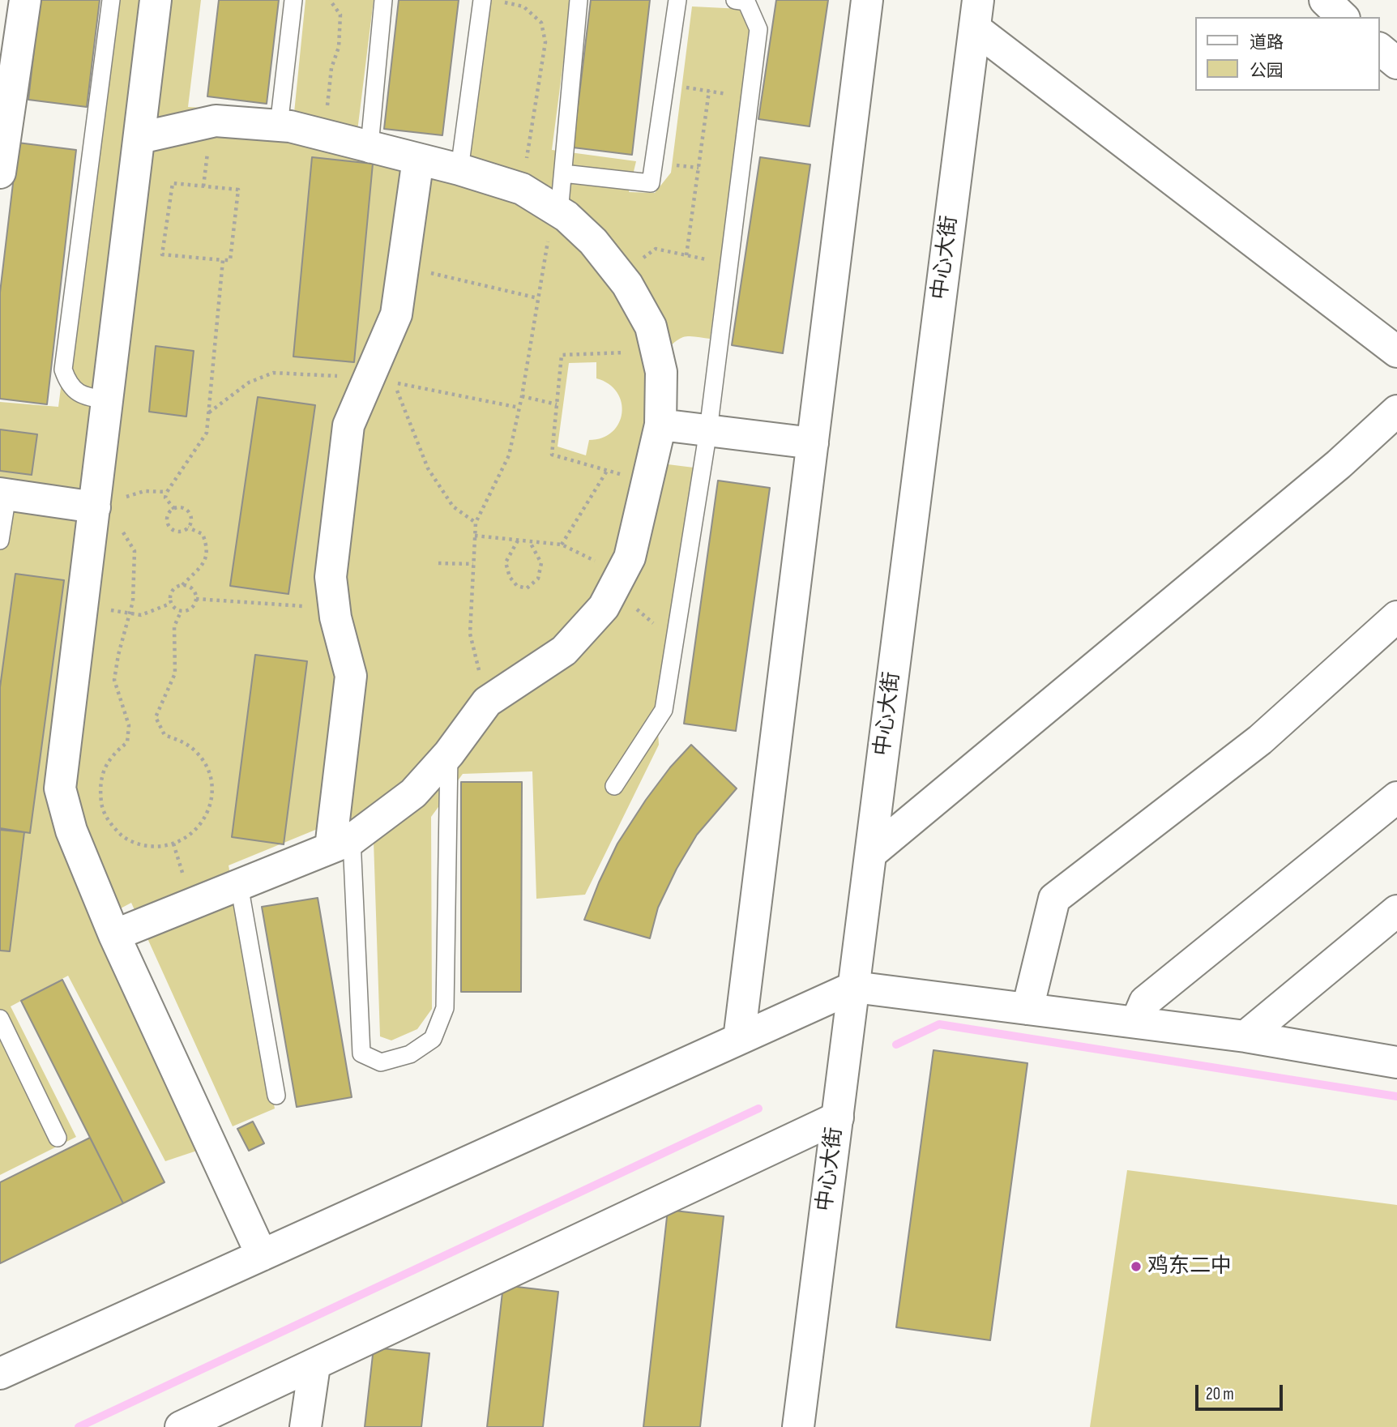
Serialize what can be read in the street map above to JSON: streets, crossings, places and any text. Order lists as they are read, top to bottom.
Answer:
{
  "streets": {
    "street": ["中心大街"]
  },
  "places": ["鸡东二中"],
  "legend": ["道路", "公园"],
  "scale_bar": "20 m"
}
